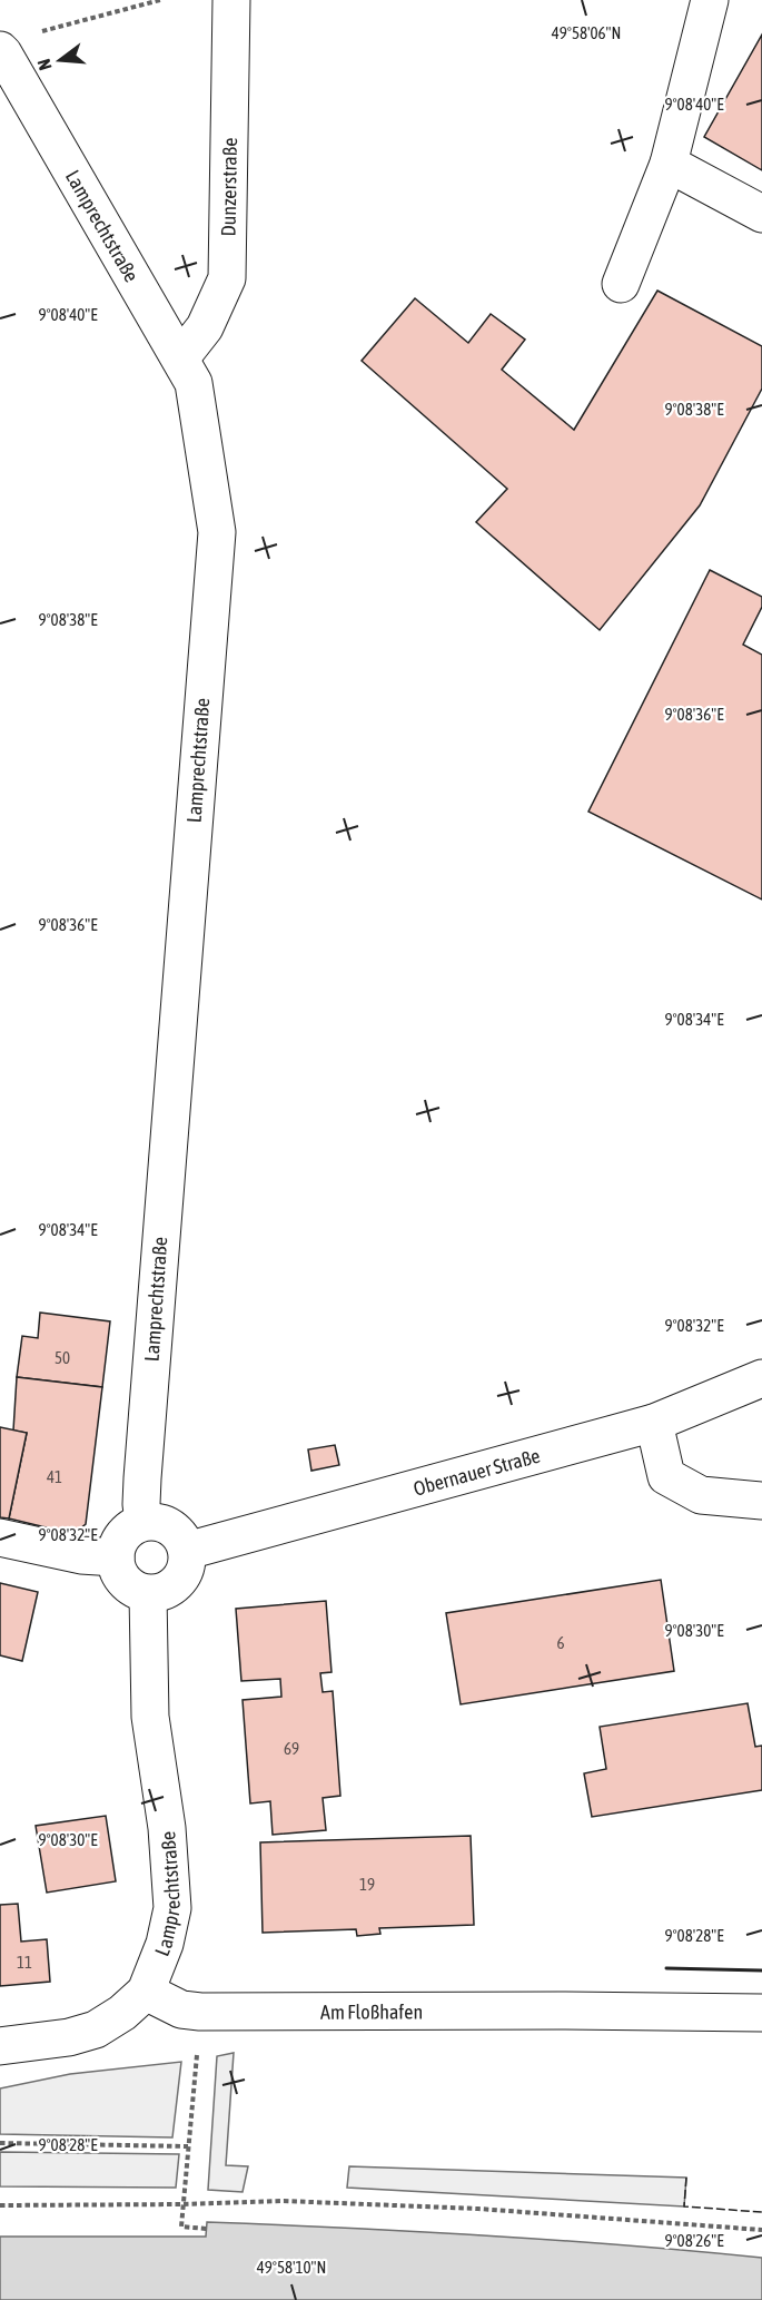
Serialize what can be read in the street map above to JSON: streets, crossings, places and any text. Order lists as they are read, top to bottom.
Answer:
{
  "streets": {
    "street": [
      "Dunzerstraße",
      "Lamprechtstraße",
      "Obernauer Straße",
      "Am Floßhafen"
    ]
  },
  "crossings": [
    ["Dunzerstraße", "Lamprechtstraße"],
    ["Lamprechtstraße", "Obernauer Straße"],
    ["Lamprechtstraße", "Am Floßhafen"]
  ],
  "house_numbers": [
    "50",
    "41",
    "6",
    "69",
    "19",
    "11"
  ],
  "north": "left",
  "coordinates": [
    "49°58'06\"N",
    "9°08'40\"E",
    "9°08'38\"E",
    "9°08'36\"E",
    "9°08'34\"E",
    "9°08'32\"E",
    "9°08'30\"E",
    "9°08'28\"E",
    "9°08'26\"E",
    "49°58'10\"N"
  ]
}
